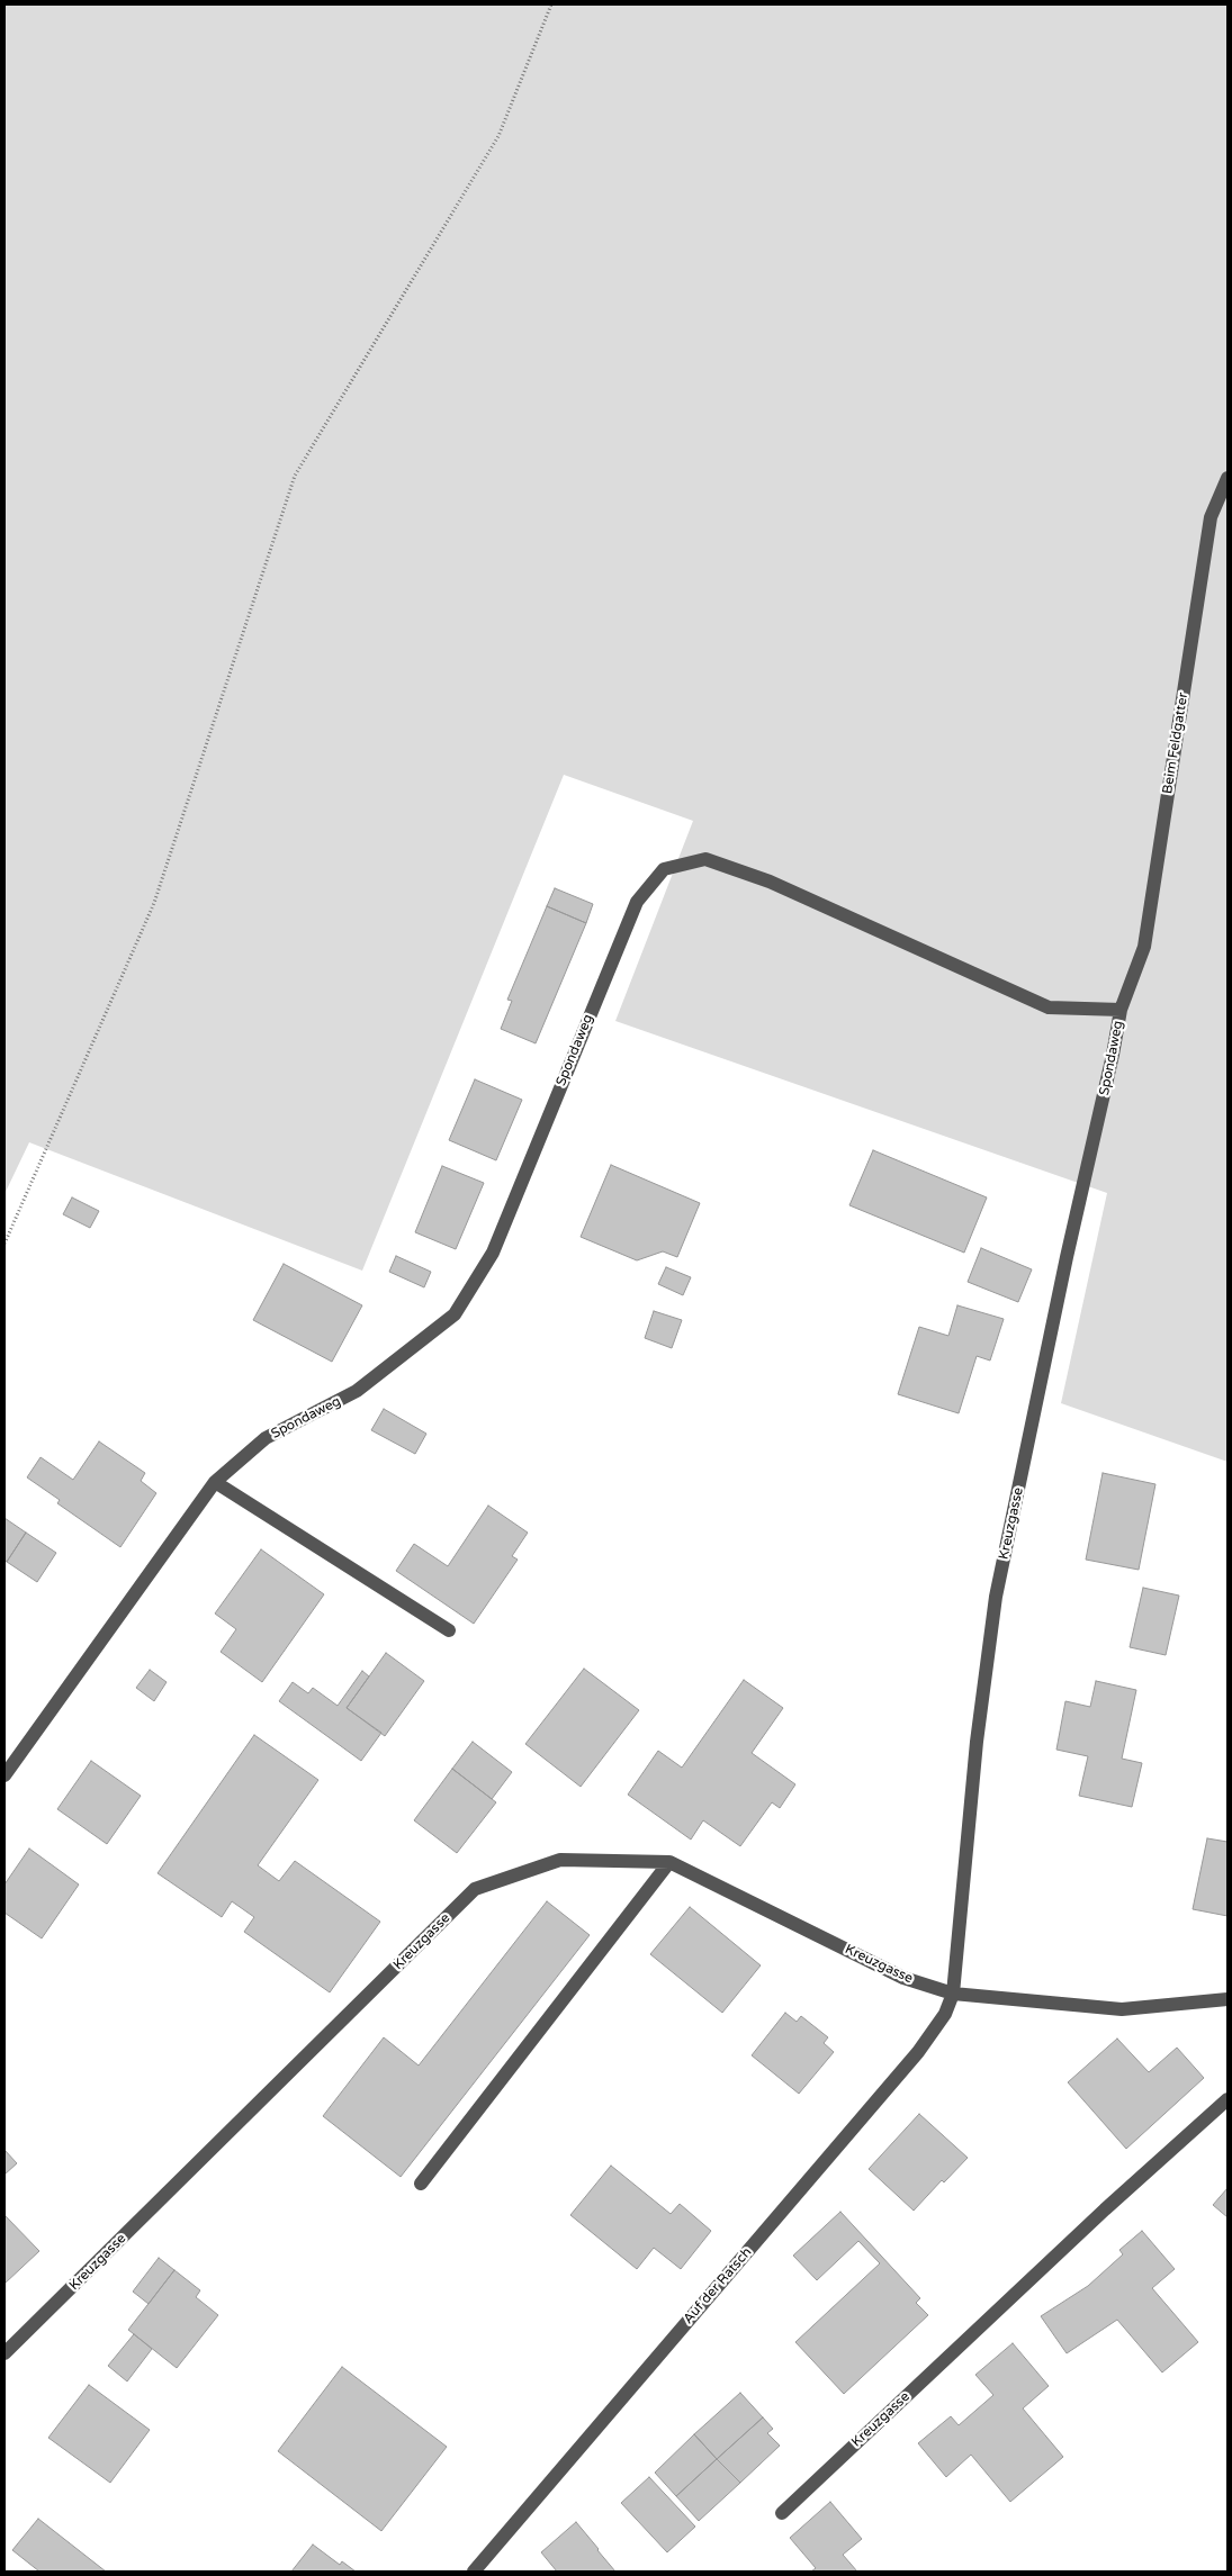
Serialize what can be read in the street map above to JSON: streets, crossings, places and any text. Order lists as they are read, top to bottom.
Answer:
{
  "streets": {
    "street": [
      "Beim Feldgatter",
      "Spondaweg",
      "Kreuzgasse",
      "Auf der Ratsch"
    ]
  },
  "crossings": [
    ["Beim Feldgatter", "Spondaweg"],
    ["Spondaweg", "Kreuzgasse"],
    ["Kreuzgasse", "Auf der Ratsch"]
  ]
}
